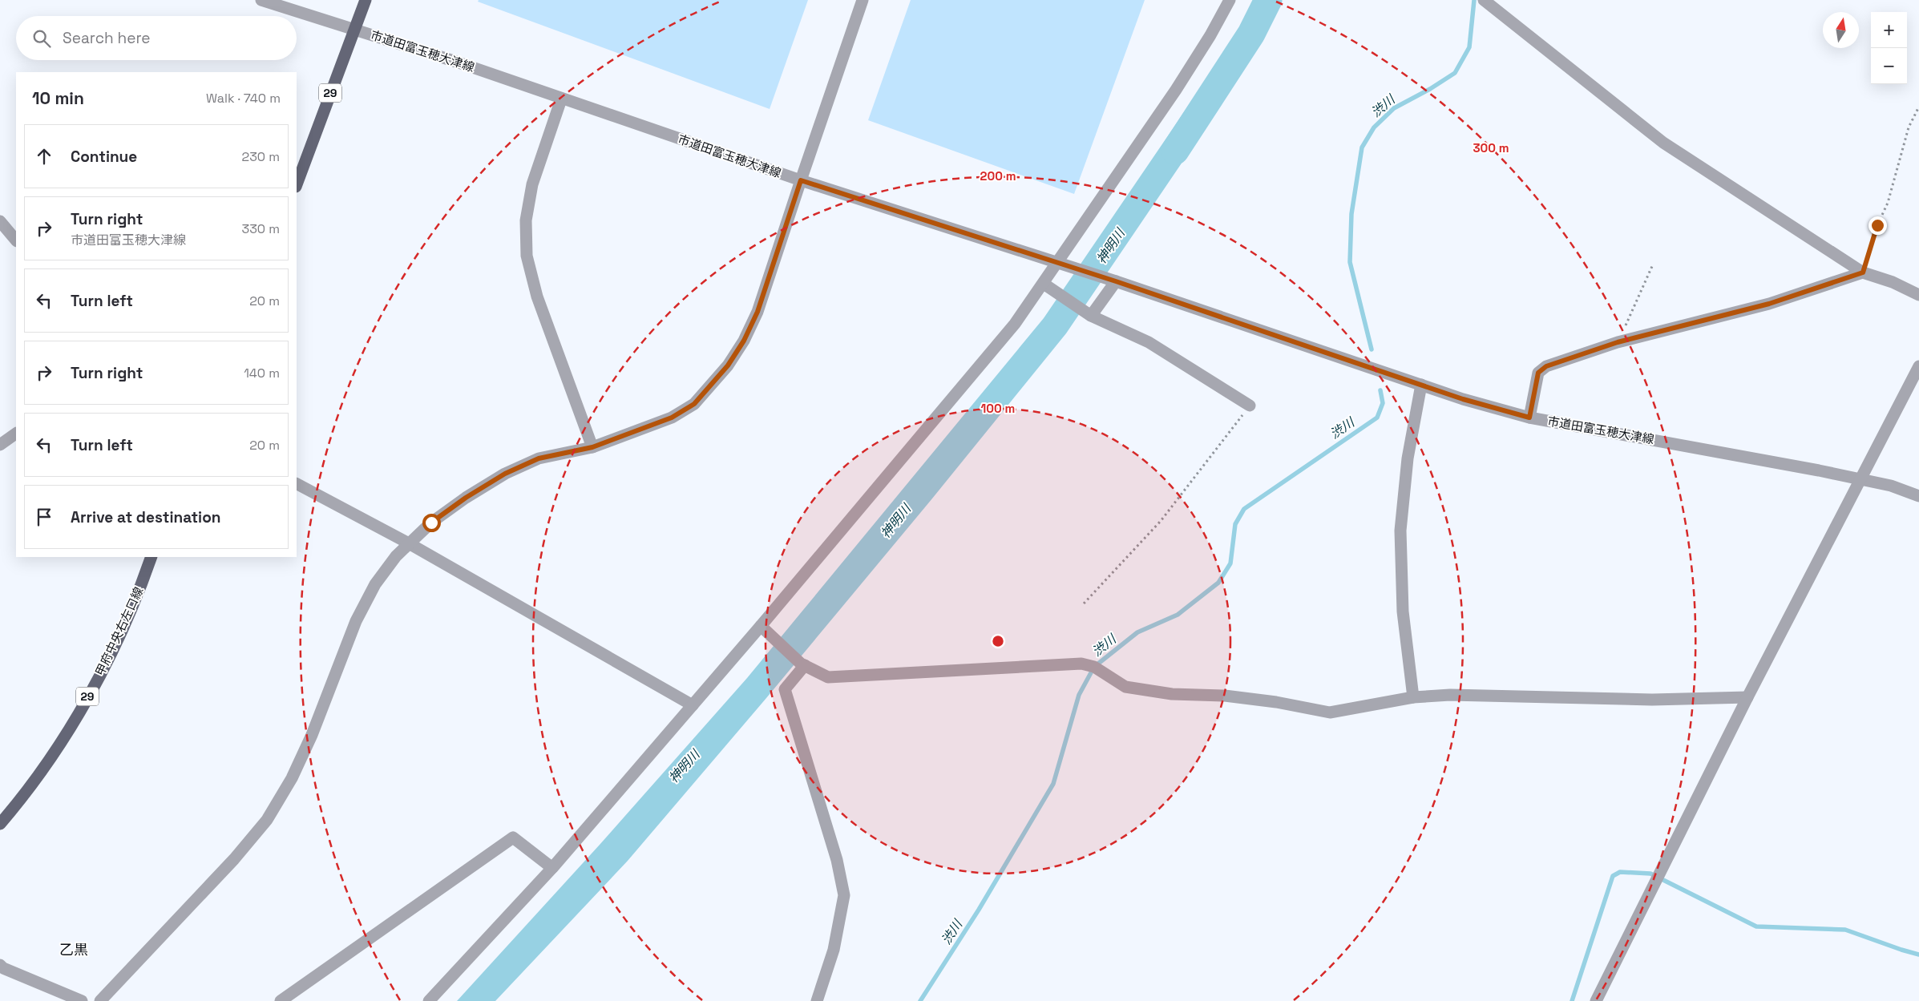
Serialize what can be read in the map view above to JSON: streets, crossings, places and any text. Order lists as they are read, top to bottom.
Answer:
{
  "streets": {
    "main road": ["29", "甲府中央右左口線"],
    "street": ["市道田富玉穂大津線"]
  },
  "crossings": [
    ["市道田富玉穂大津線", "29"]
  ],
  "districts": ["乙黒"],
  "water": ["渋川", "神明川"],
  "north": "top",
  "page": {
    "map_buttons": ["+", "−"],
    "search": "Search here",
    "heading": ["10 min", "Walk · 740 m"],
    "list": [
      ["Continue", "230 m"],
      ["Turn right", "市道田富玉穂大津線", "330 m"],
      ["Turn left", "20 m"],
      ["Turn right", "140 m"],
      ["Turn left", "20 m"],
      "Arrive at destination"
    ]
  },
  "rings": ["300 m", "200 m", "100 m"]
}
